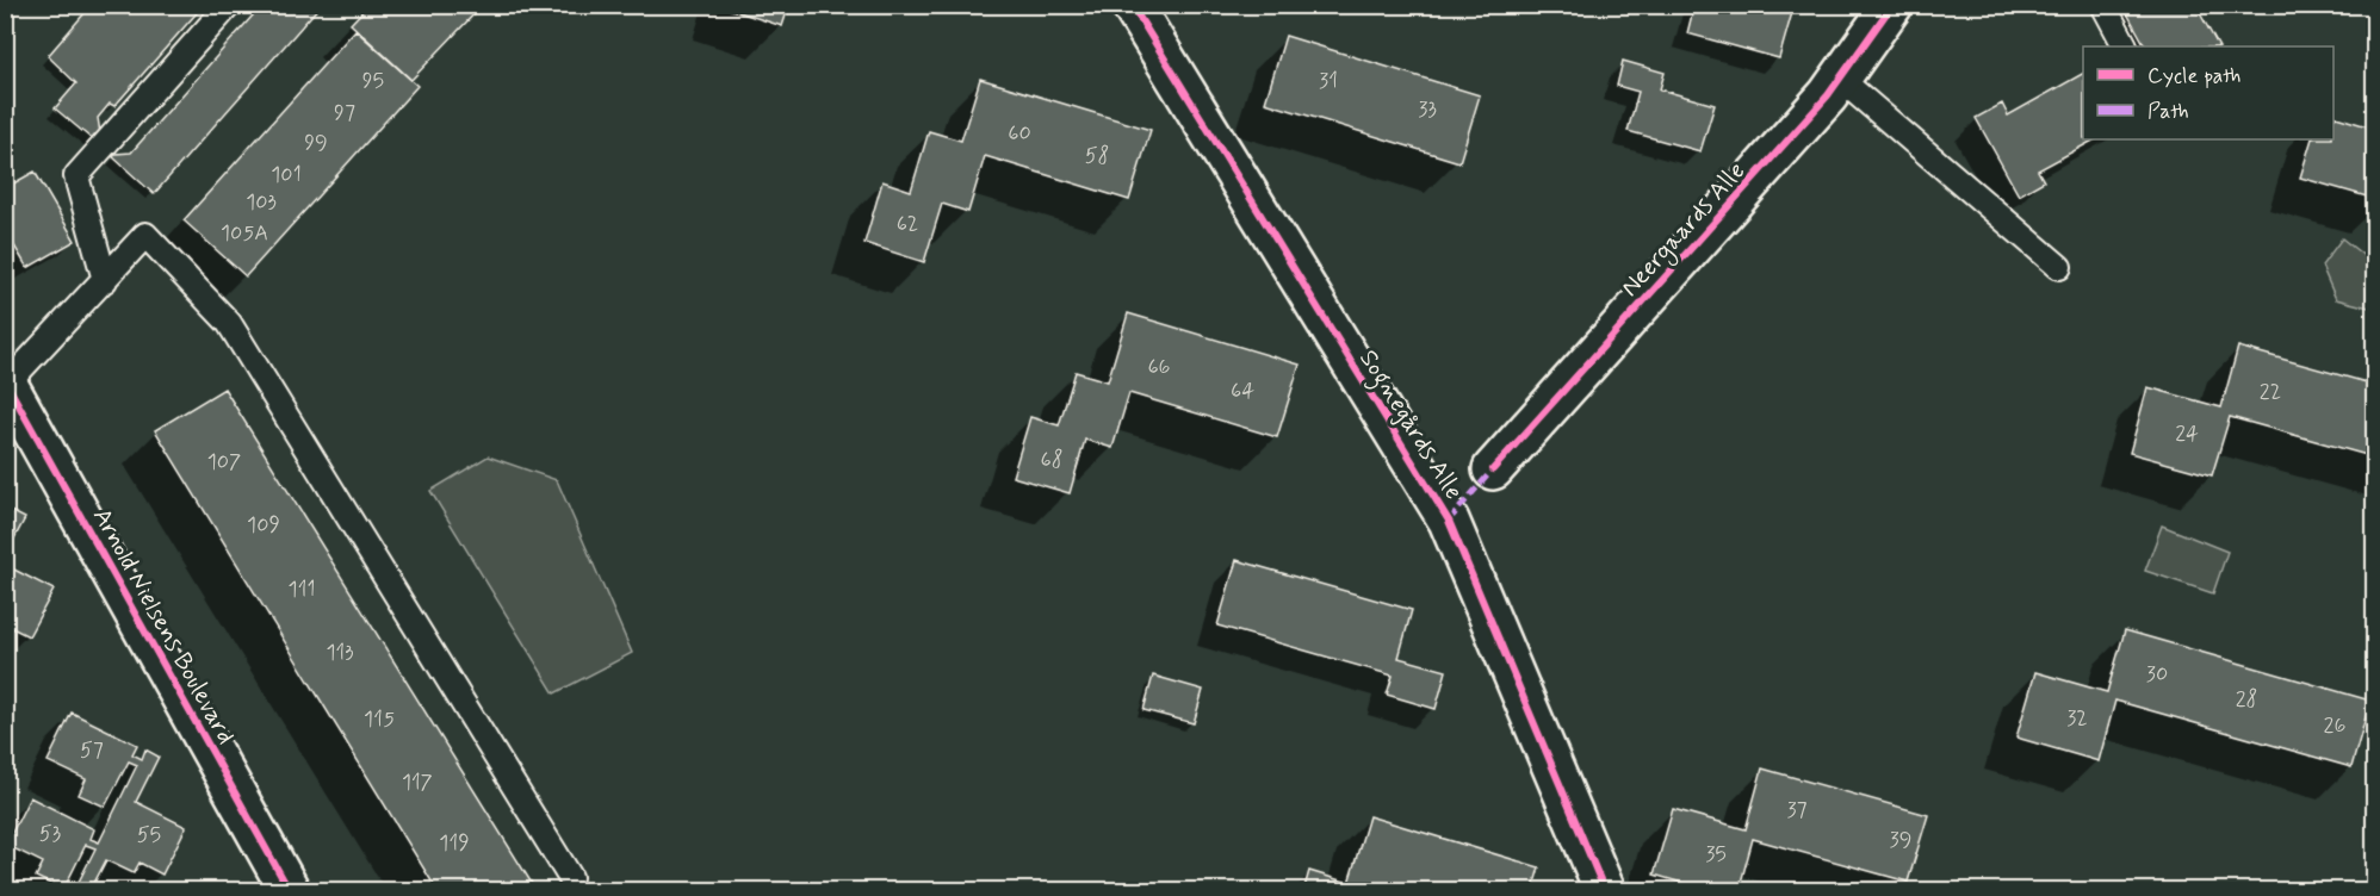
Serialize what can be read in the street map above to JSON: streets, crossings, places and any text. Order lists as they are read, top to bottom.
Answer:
{
  "streets": {
    "street": ["Neergaards Alle", "Sognegårds Alle", "Arnold Nielsens Boulevard"]
  },
  "house_numbers": [
    "95",
    "31",
    "33",
    "97",
    "60",
    "99",
    "58",
    "101",
    "103",
    "62",
    "105A",
    "66",
    "64",
    "22",
    "24",
    "68",
    "107",
    "109",
    "111",
    "113",
    "30",
    "28",
    "32",
    "115",
    "26",
    "57",
    "117",
    "37",
    "53",
    "55",
    "39",
    "119",
    "35"
  ],
  "legend": ["Cycle path", "Path"]
}
